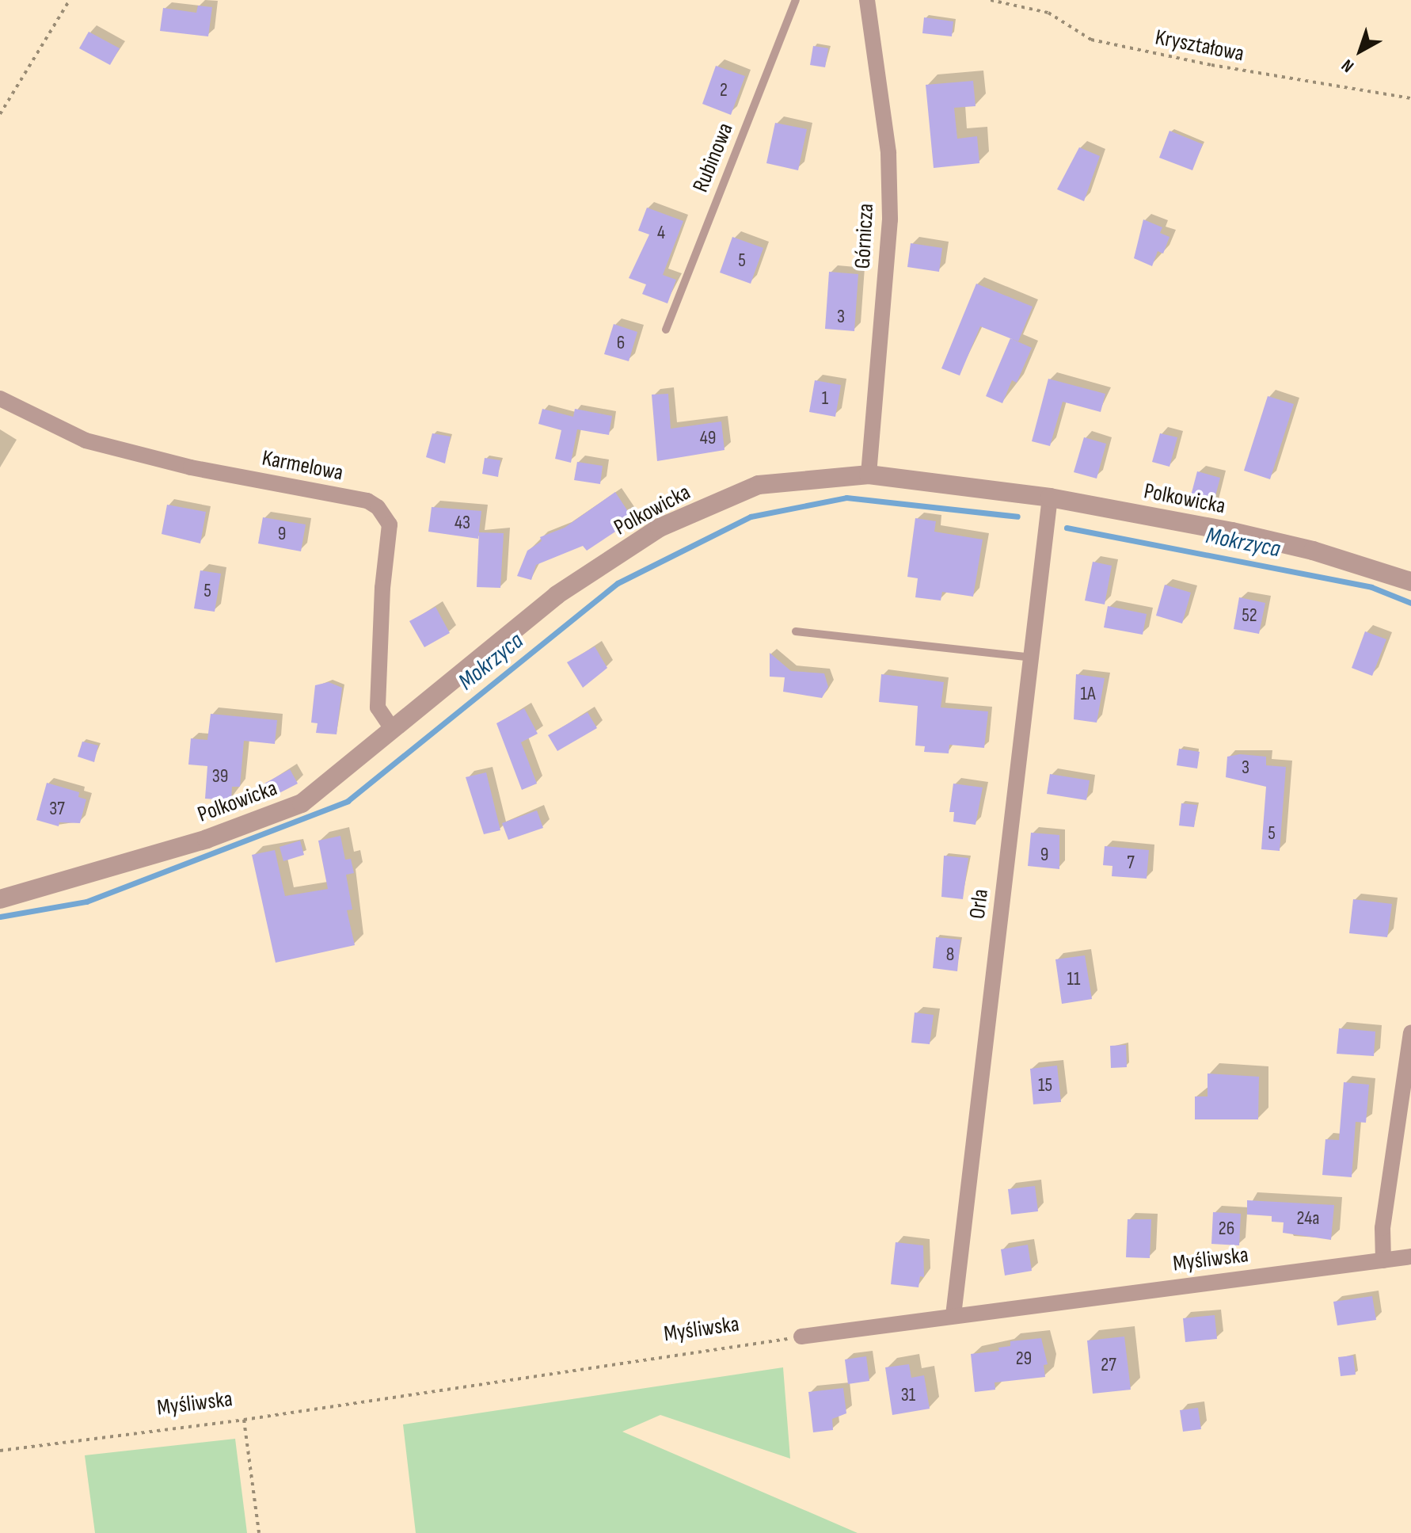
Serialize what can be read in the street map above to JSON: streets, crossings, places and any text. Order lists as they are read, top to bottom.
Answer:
{
  "streets": {
    "street": [
      "Górnicza",
      "Karmelowa",
      "Polkowicka",
      "Orla",
      "Myśliwska"
    ],
    "lane": ["Rubinowa"],
    "path": ["Kryształowa"]
  },
  "crossings": [
    ["Górnicza", "Polkowicka"],
    ["Karmelowa", "Polkowicka"],
    ["Polkowicka", "Orla"],
    ["Orla", "Myśliwska"]
  ],
  "water": ["Mokrzyca"],
  "house_numbers": [
    "2",
    "4",
    "5",
    "3",
    "6",
    "1",
    "49",
    "43",
    "9",
    "5",
    "52",
    "1A",
    "3",
    "39",
    "37",
    "5",
    "9",
    "7",
    "8",
    "11",
    "15",
    "24a",
    "26",
    "29",
    "27",
    "31"
  ],
  "north": "bottom left"
}
